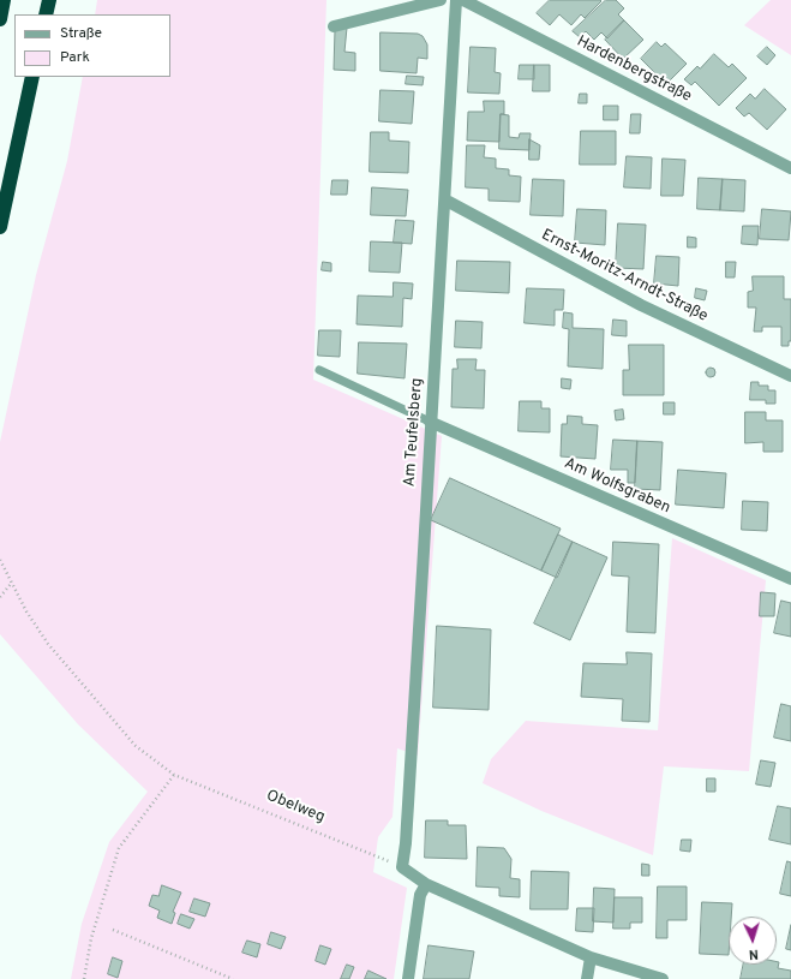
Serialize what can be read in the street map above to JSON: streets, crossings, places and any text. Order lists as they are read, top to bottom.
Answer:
{
  "streets": {
    "street": [
      "Hardenbergstraße",
      "Ernst-Moritz-Arndt-Straße",
      "Am Teufelsberg",
      "Am Wolfsgraben"
    ],
    "path": ["Obelweg"]
  },
  "crossings": [
    ["Ernst-Moritz-Arndt-Straße", "Am Teufelsberg"],
    ["Am Teufelsberg", "Am Wolfsgraben"],
    ["Am Teufelsberg", "Obelweg"]
  ],
  "legend": ["Straße", "Park"],
  "north": "bottom"
}
